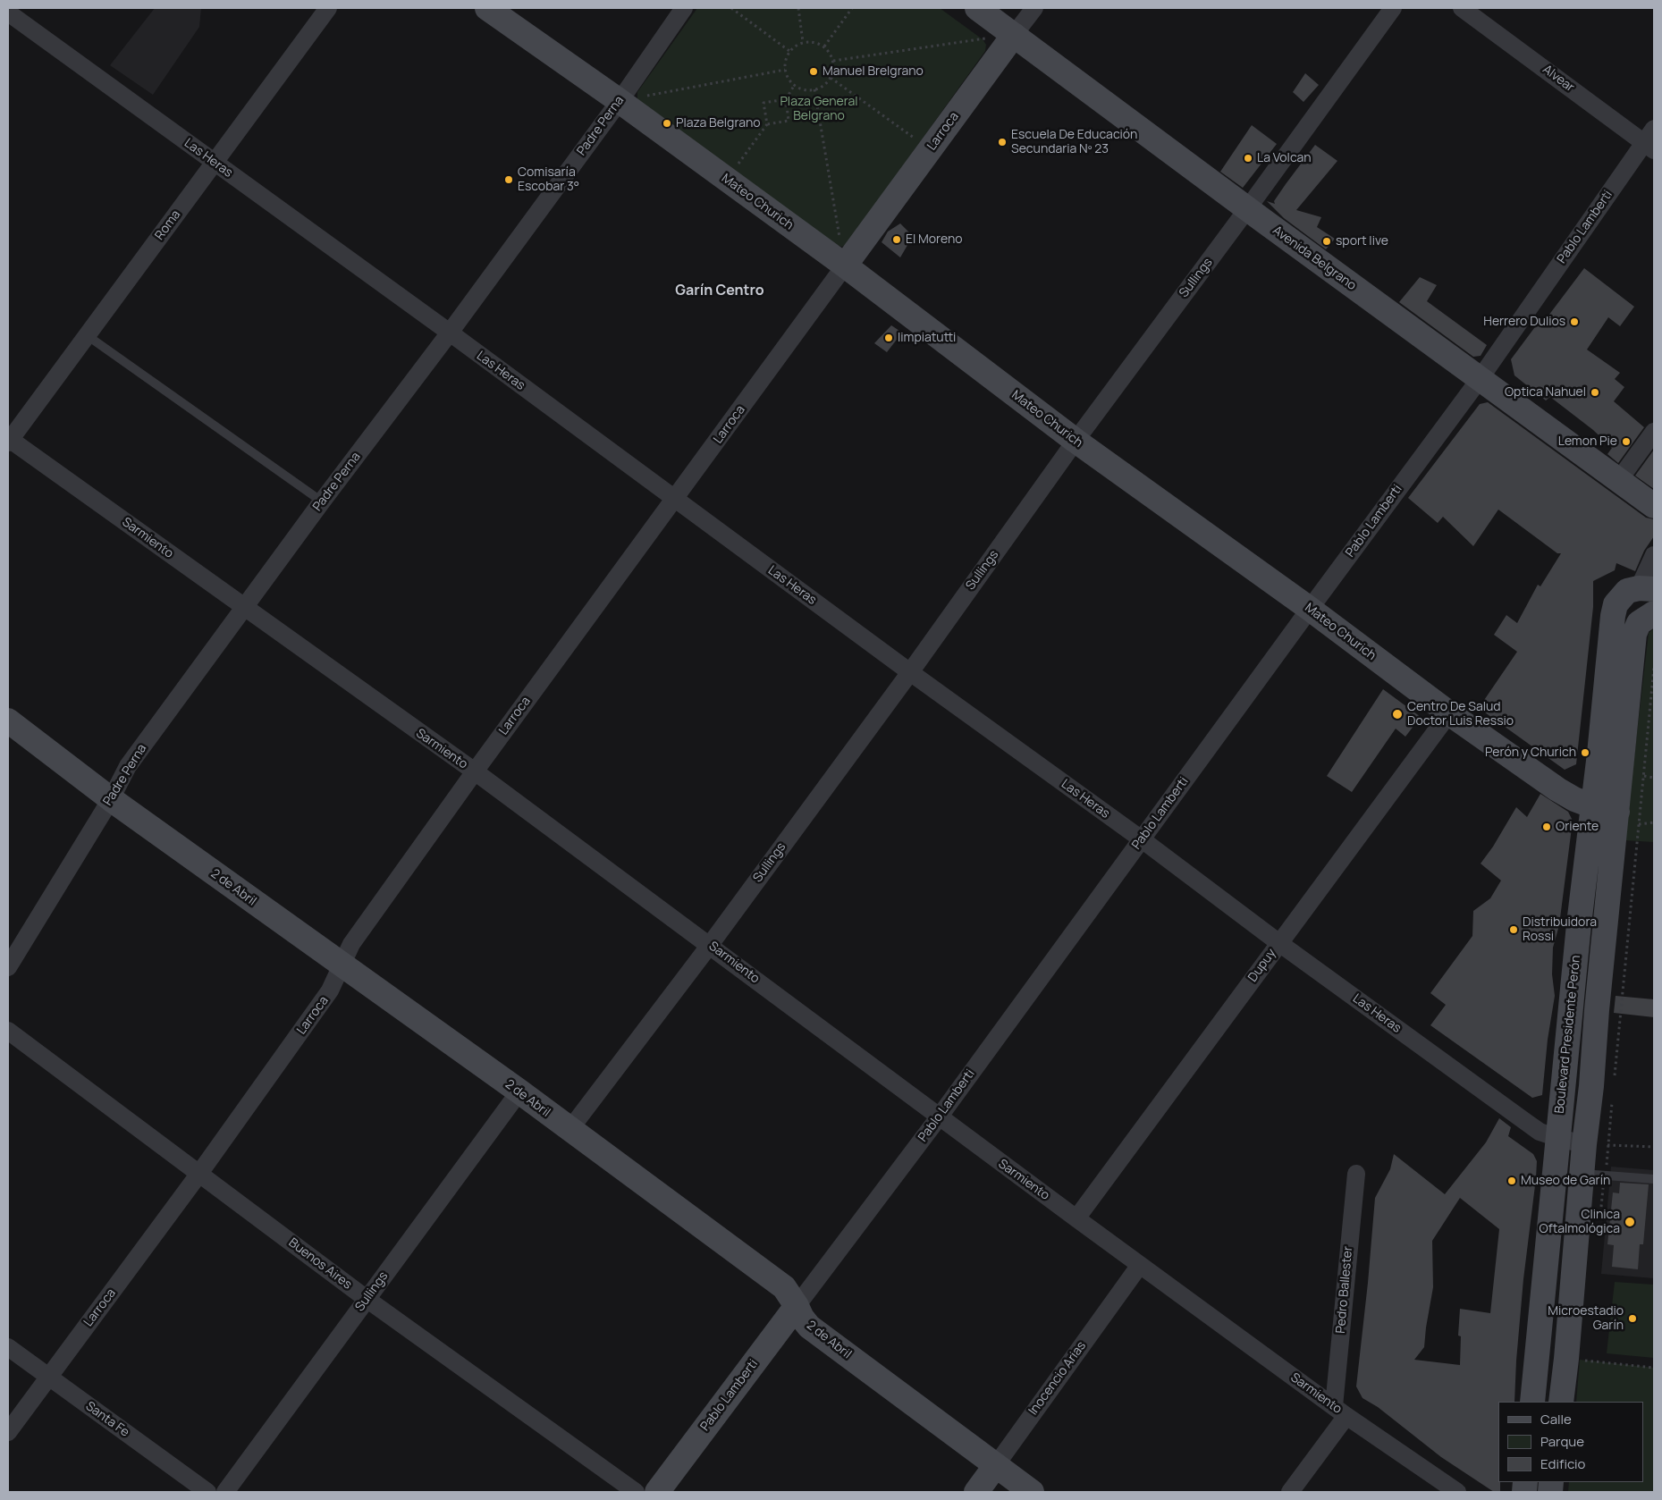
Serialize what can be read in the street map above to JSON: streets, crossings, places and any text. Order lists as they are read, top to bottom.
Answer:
{
  "streets": {
    "street": [
      "Alvear",
      "Padre Perna",
      "Larroca",
      "Las Heras",
      "Mateo Churich",
      "Roma",
      "Pablo Lamberti",
      "Avenida Belgrano",
      "Sullings",
      "Sarmiento",
      "2 de Abril",
      "Dupuy",
      "Boulevard Presidente Perón",
      "Buenos Aires",
      "Pedro Ballester",
      "Inocencio Arias",
      "Santa Fe"
    ]
  },
  "crossings": [
    ["Alvear", "Pablo Lamberti"],
    ["Padre Perna", "Las Heras"],
    ["Padre Perna", "Mateo Churich"],
    ["Padre Perna", "Sarmiento"],
    ["Padre Perna", "2 de Abril"],
    ["Larroca", "Las Heras"],
    ["Larroca", "Mateo Churich"],
    ["Larroca", "Avenida Belgrano"],
    ["Larroca", "Sarmiento"],
    ["Larroca", "2 de Abril"],
    ["Larroca", "Buenos Aires"],
    ["Larroca", "Santa Fe"],
    ["Las Heras", "Roma"],
    ["Las Heras", "Pablo Lamberti"],
    ["Las Heras", "Sullings"],
    ["Las Heras", "Dupuy"],
    ["Las Heras", "Boulevard Presidente Perón"],
    ["Mateo Churich", "Pablo Lamberti"],
    ["Mateo Churich", "Sullings"],
    ["Mateo Churich", "Dupuy"],
    ["Mateo Churich", "Boulevard Presidente Perón"],
    ["Roma", "Sarmiento"],
    ["Pablo Lamberti", "Avenida Belgrano"],
    ["Pablo Lamberti", "Sarmiento"],
    ["Pablo Lamberti", "2 de Abril"],
    ["Avenida Belgrano", "Sullings"],
    ["Sullings", "Sarmiento"],
    ["Sullings", "2 de Abril"],
    ["Sullings", "Buenos Aires"],
    ["Sarmiento", "Dupuy"],
    ["Sarmiento", "Pedro Ballester"],
    ["Sarmiento", "Inocencio Arias"],
    ["2 de Abril", "Inocencio Arias"]
  ],
  "districts": ["Garín Centro"],
  "parks": ["Plaza General Belgrano"],
  "places": [
    "Manuel Brelgrano",
    "Plaza Belgrano",
    "Escuela De Educación Secundaria Nº 23",
    "La Volcan",
    "Comisaría Escobar 3°",
    "El Moreno",
    "sport live",
    "Herrero Dulios",
    "limpiatutti",
    "Optica Nahuel",
    "Lemon Pie",
    "Centro De Salud Doctor Luis Ressio",
    "Perón y Churich",
    "Oriente",
    "Distribuidora Rossi",
    "Museo de Garín",
    "Clinica Oftalmológica",
    "Microestadio Garín"
  ],
  "legend": ["Calle", "Parque", "Edificio"]
}
